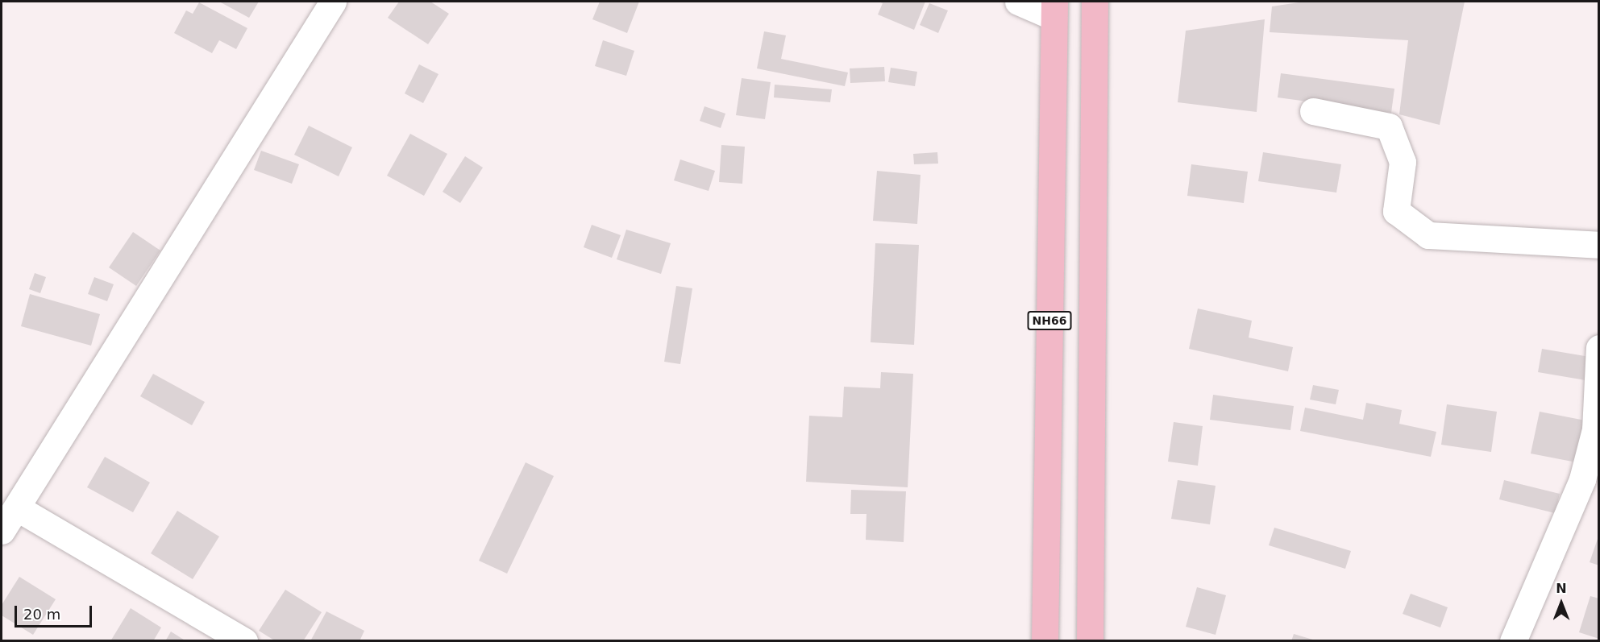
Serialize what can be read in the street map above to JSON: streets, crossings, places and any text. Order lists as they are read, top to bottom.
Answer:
{
  "streets": {
    "highway": ["NH66"]
  },
  "scale_bar": "20 m",
  "north": "top"
}
